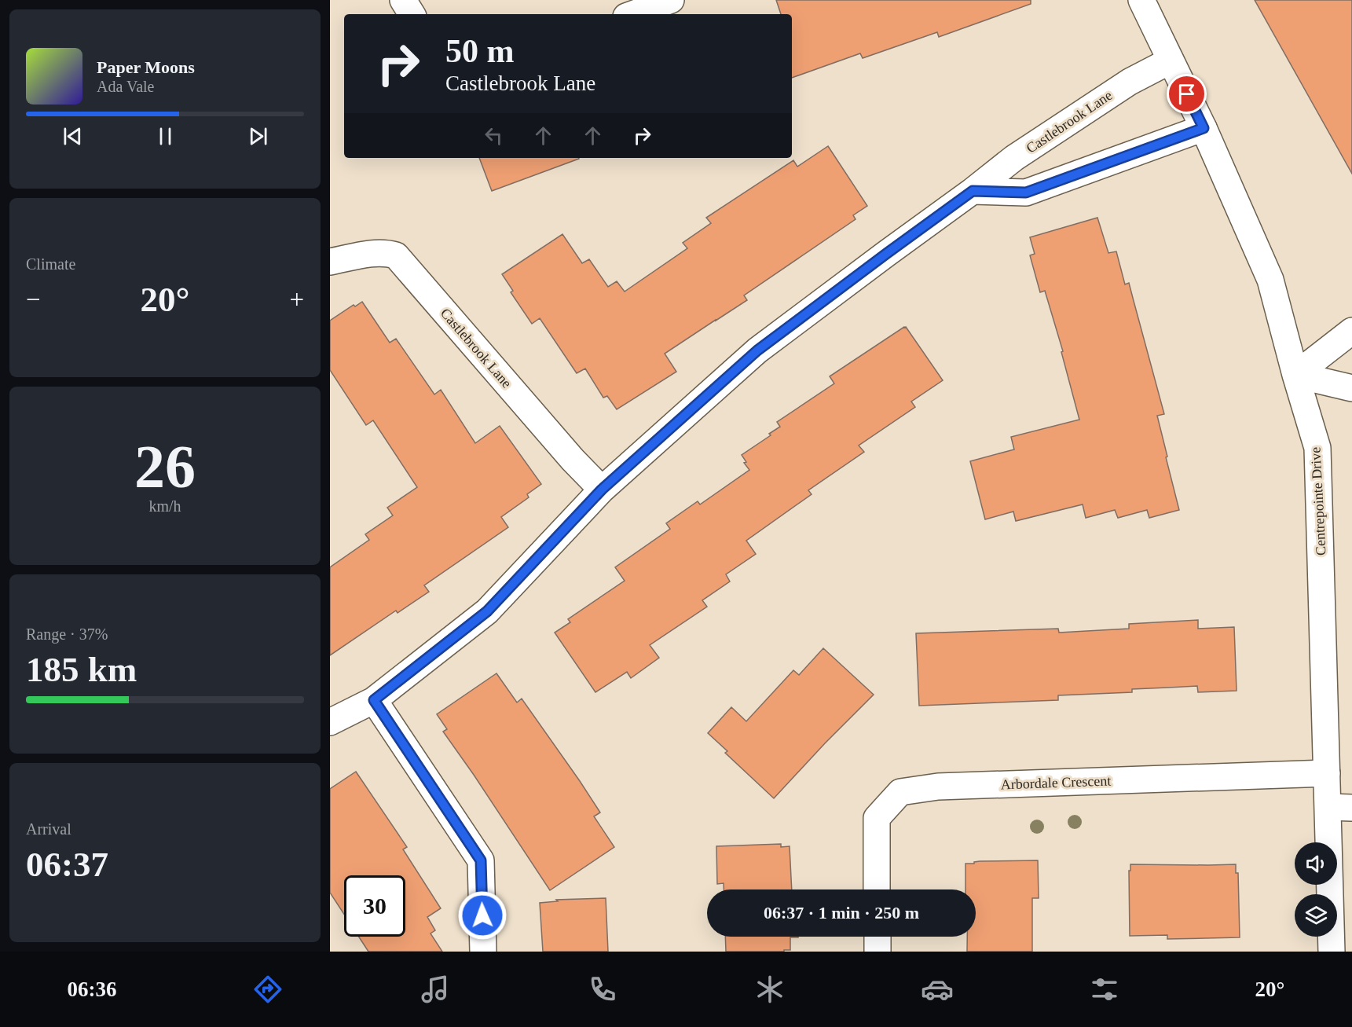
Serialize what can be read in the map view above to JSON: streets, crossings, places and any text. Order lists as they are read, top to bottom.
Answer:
{
  "streets": {
    "street": ["Castlebrook Lane", "Centrepointe Drive", "Arbordale Crescent"]
  },
  "crossings": [
    ["Castlebrook Lane", "Centrepointe Drive"],
    ["Centrepointe Drive", "Arbordale Crescent"]
  ],
  "page": {
    "turn": ["50 m", "Castlebrook Lane"],
    "song": ["Paper Moons", "Ada Vale"],
    "tile": [
      "Climate",
      ["26", "km/h"],
      ["Range · 37%", "185 km"],
      ["Arrival", "06:37"]
    ],
    "heat": ["−", "20°", "+"],
    "limit": "30",
    "trip": "06:37 · 1 min · 250 m",
    "tabs": ["06:36", "20°"]
  }
}
